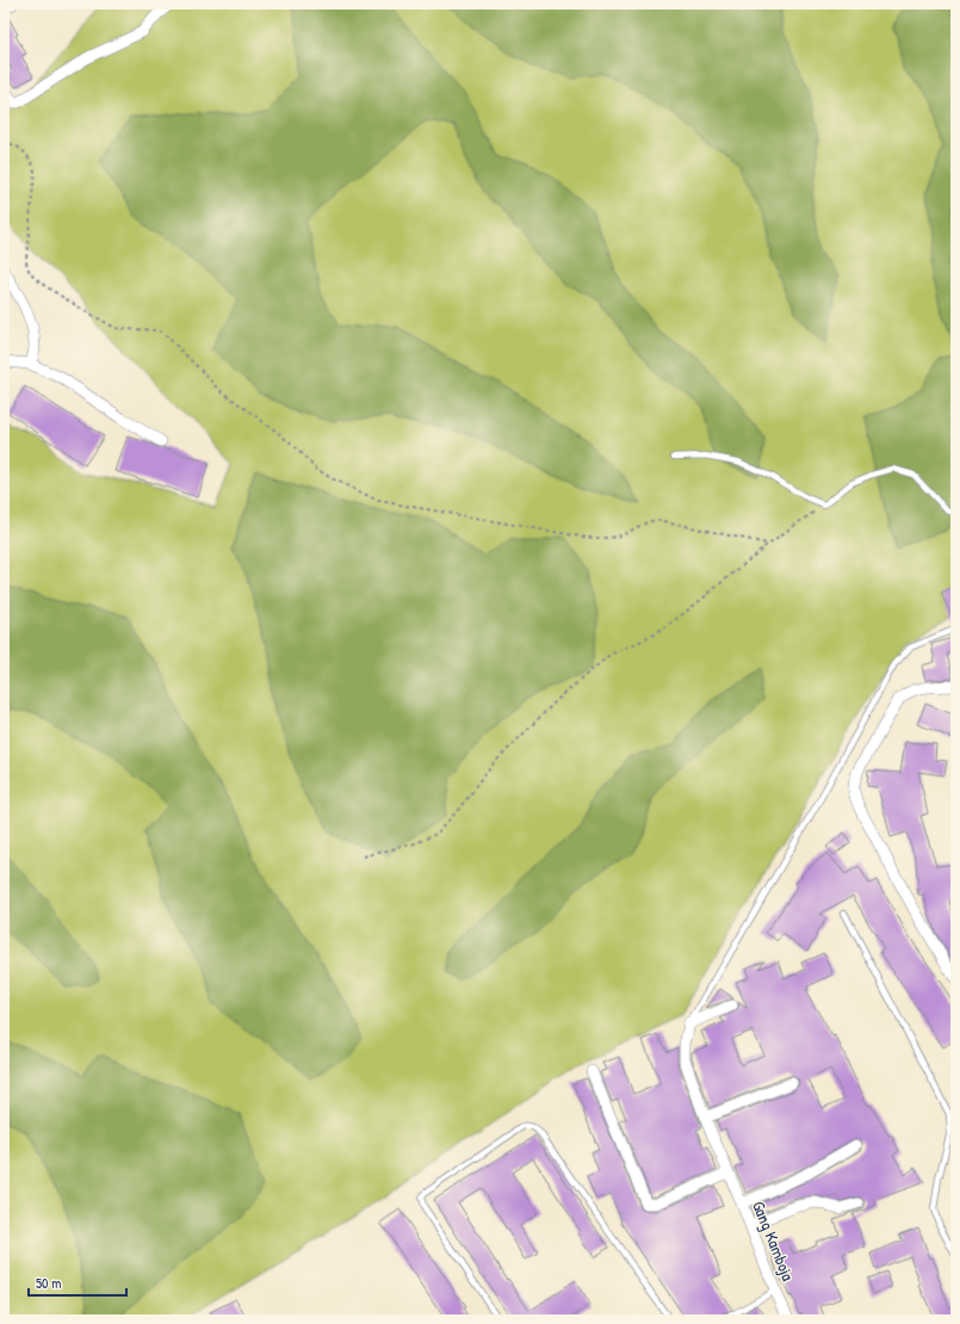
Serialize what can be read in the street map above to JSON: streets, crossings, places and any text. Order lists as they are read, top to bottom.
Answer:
{
  "streets": {
    "street": ["Gang Kamboja"]
  },
  "scale_bar": "50 m"
}
